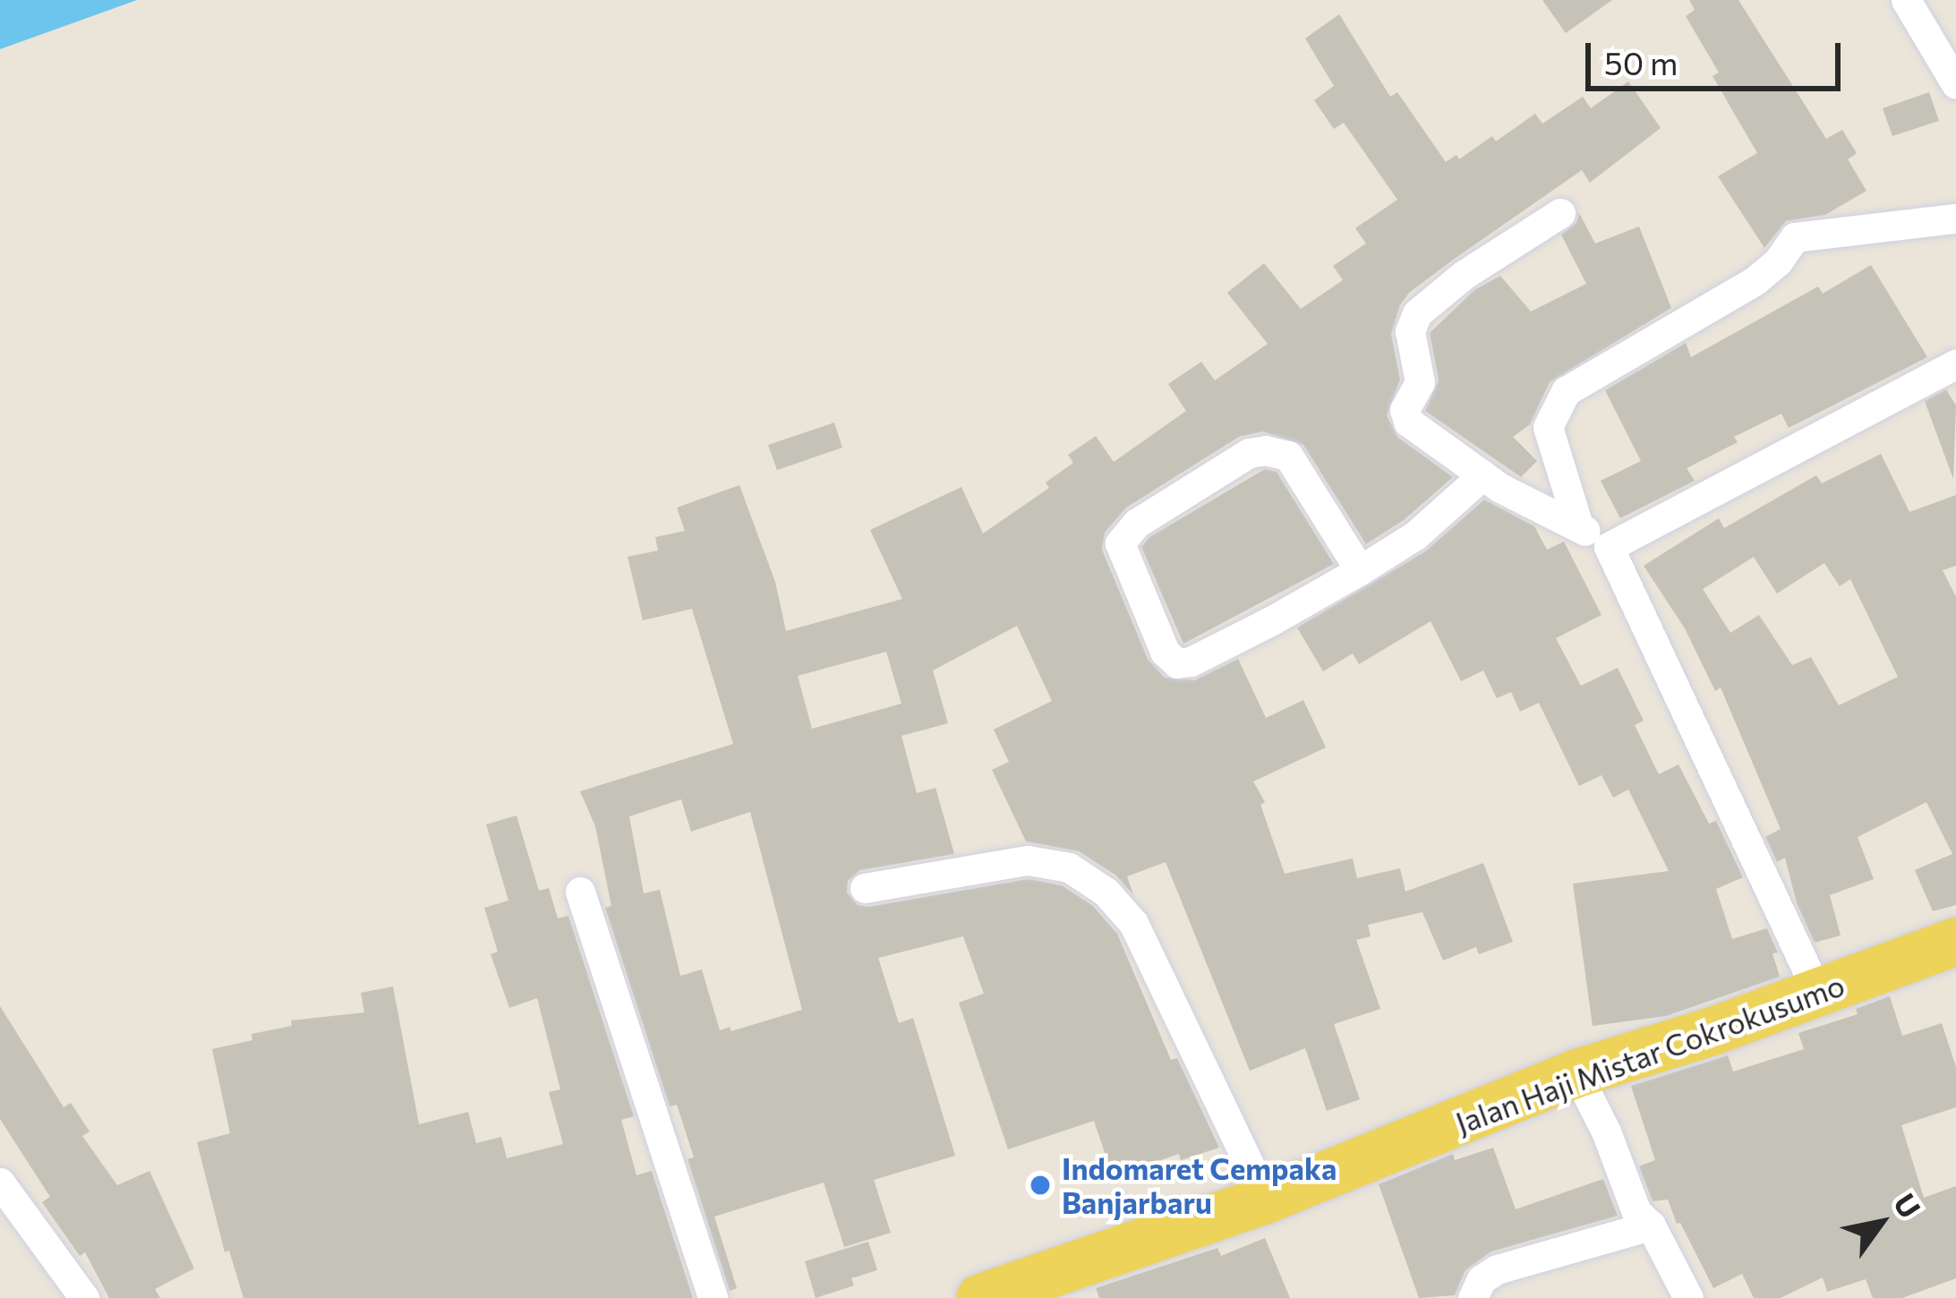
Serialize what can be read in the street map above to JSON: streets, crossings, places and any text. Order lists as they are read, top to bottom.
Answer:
{
  "streets": {
    "main road": ["Jalan Haji Mistar Cokrokusumo"]
  },
  "places": ["Indomaret Cempaka Banjarbaru"],
  "scale_bar": "50 m",
  "north": "top right"
}
